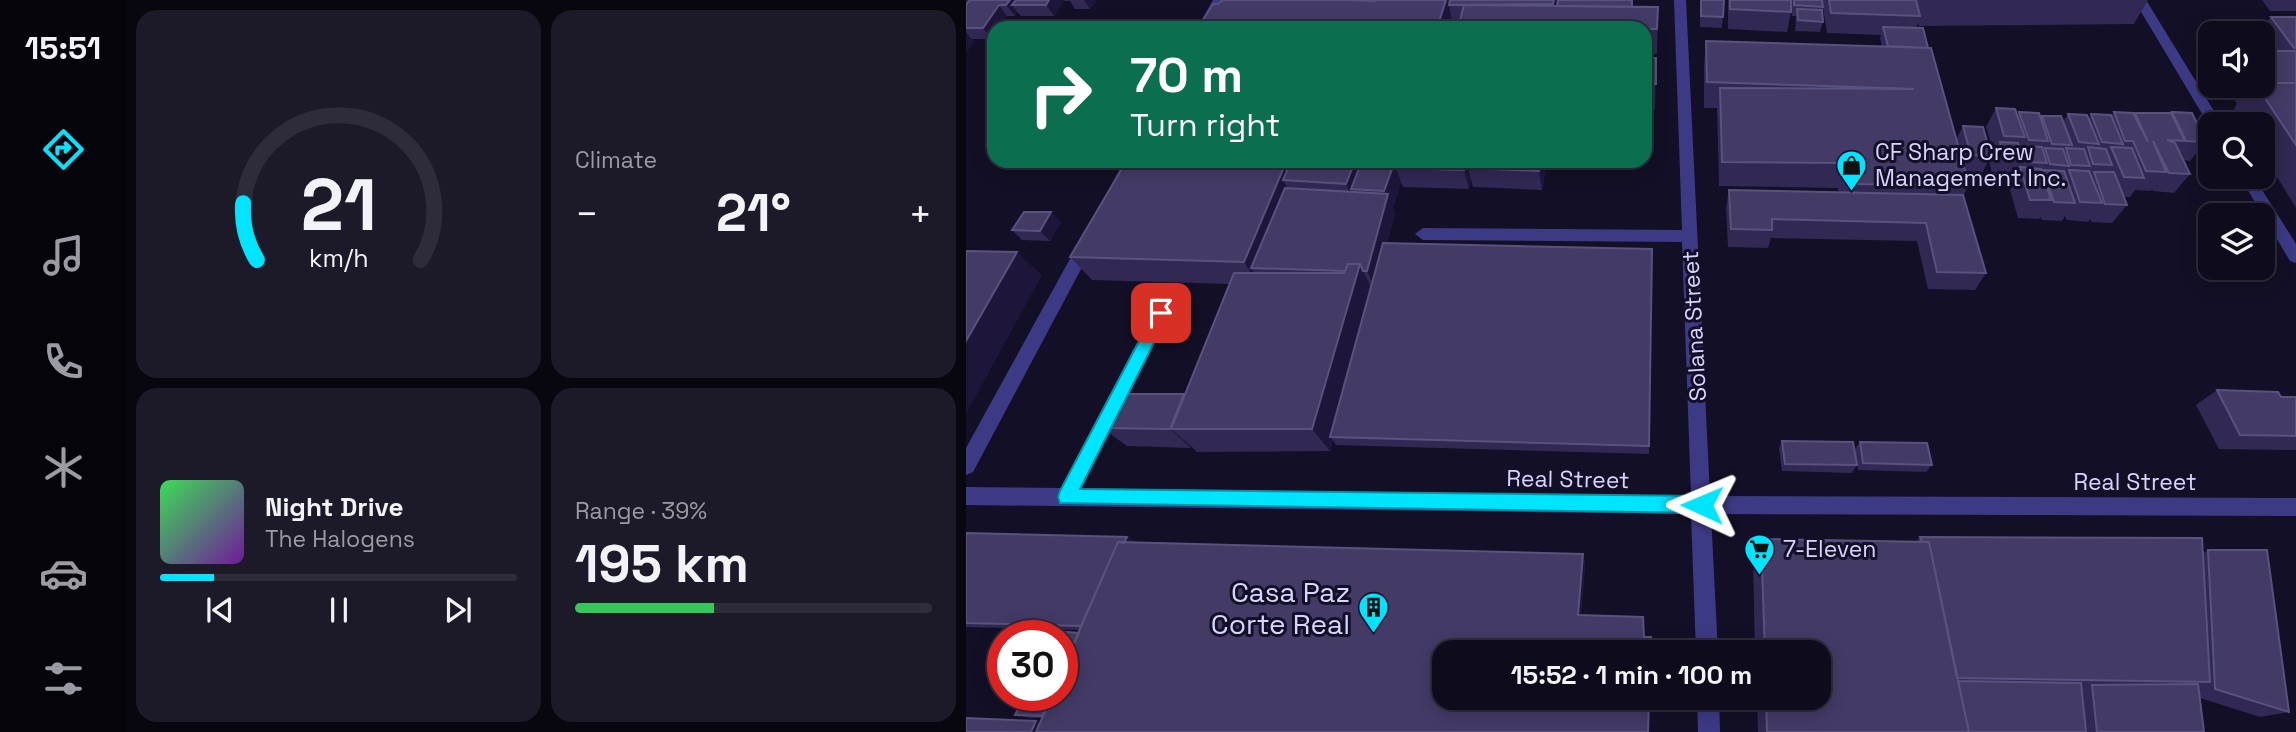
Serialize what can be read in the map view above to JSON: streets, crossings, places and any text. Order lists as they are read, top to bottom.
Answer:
{
  "streets": {
    "street": ["Solana Street", "Real Street"]
  },
  "crossings": [
    ["Solana Street", "Real Street"]
  ],
  "places": {
    "shop": ["CF Sharp Crew Management Inc."],
    "supermarket": ["7-Eleven"],
    "building": ["Casa Paz Corte Real"]
  },
  "page": {
    "tabs": "15:51",
    "tile": [
      "Climate",
      ["Range · 39%", "195 km"]
    ],
    "turn": ["70 m", "Turn right"],
    "heat": ["−", "21°", "+"],
    "song": ["Night Drive", "The Halogens"],
    "limit": "30",
    "trip": "15:52 · 1 min · 100 m",
    "gauge": ["21", "km/h"]
  }
}
